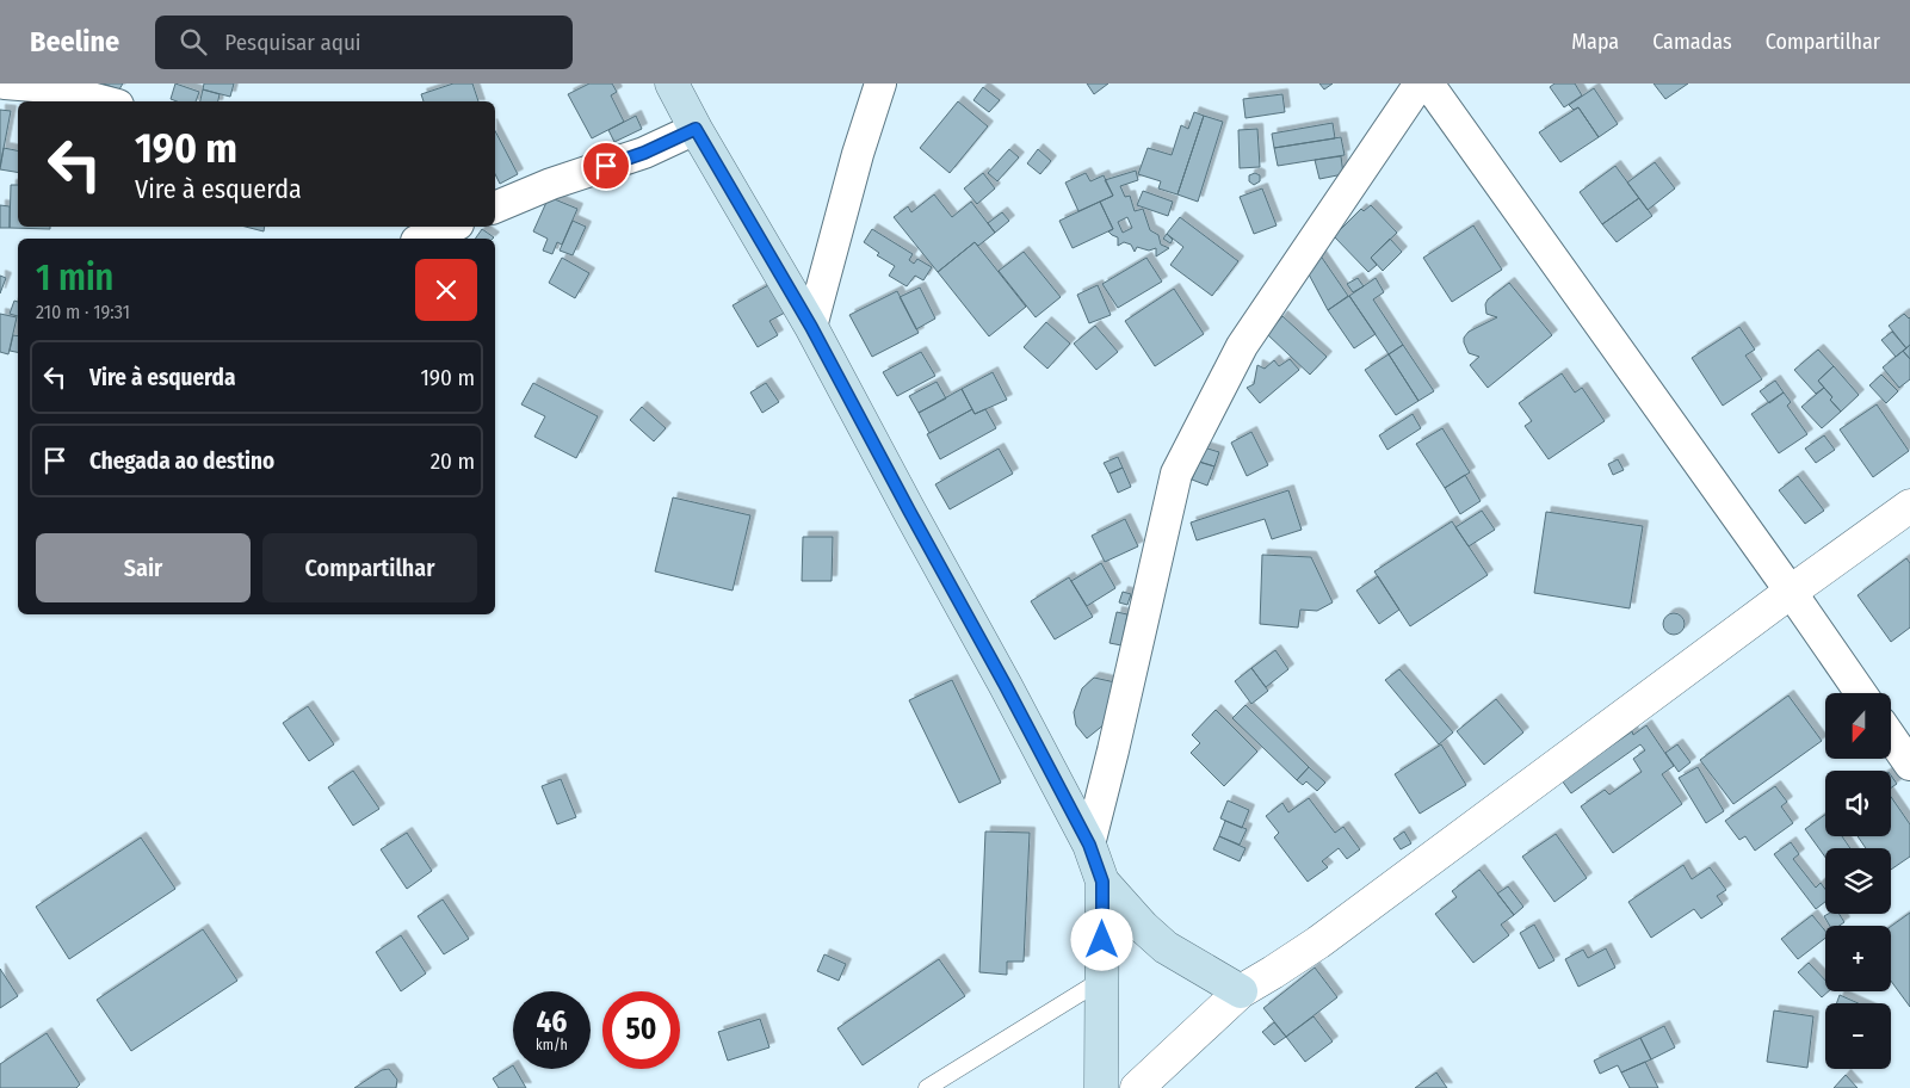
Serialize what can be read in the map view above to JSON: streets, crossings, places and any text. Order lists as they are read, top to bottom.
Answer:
{
  "north": "bottom",
  "page": {
    "header": "Beeline",
    "search": "Pesquisar aqui",
    "nav": ["Mapa", "Camadas", "Compartilhar"],
    "turn": ["190 m", "Vire à esquerda"],
    "heading": ["1 min", "210 m · 19:31"],
    "list": [
      {
        "name": "Vire à esquerda",
        "value": "190 m"
      },
      {
        "name": "Chegada ao destino",
        "value": "20 m"
      }
    ],
    "buttons": ["Sair", "Compartilhar"],
    "map_buttons": ["+", "−"],
    "speed": "46 km/h",
    "limit": "50"
  }
}
